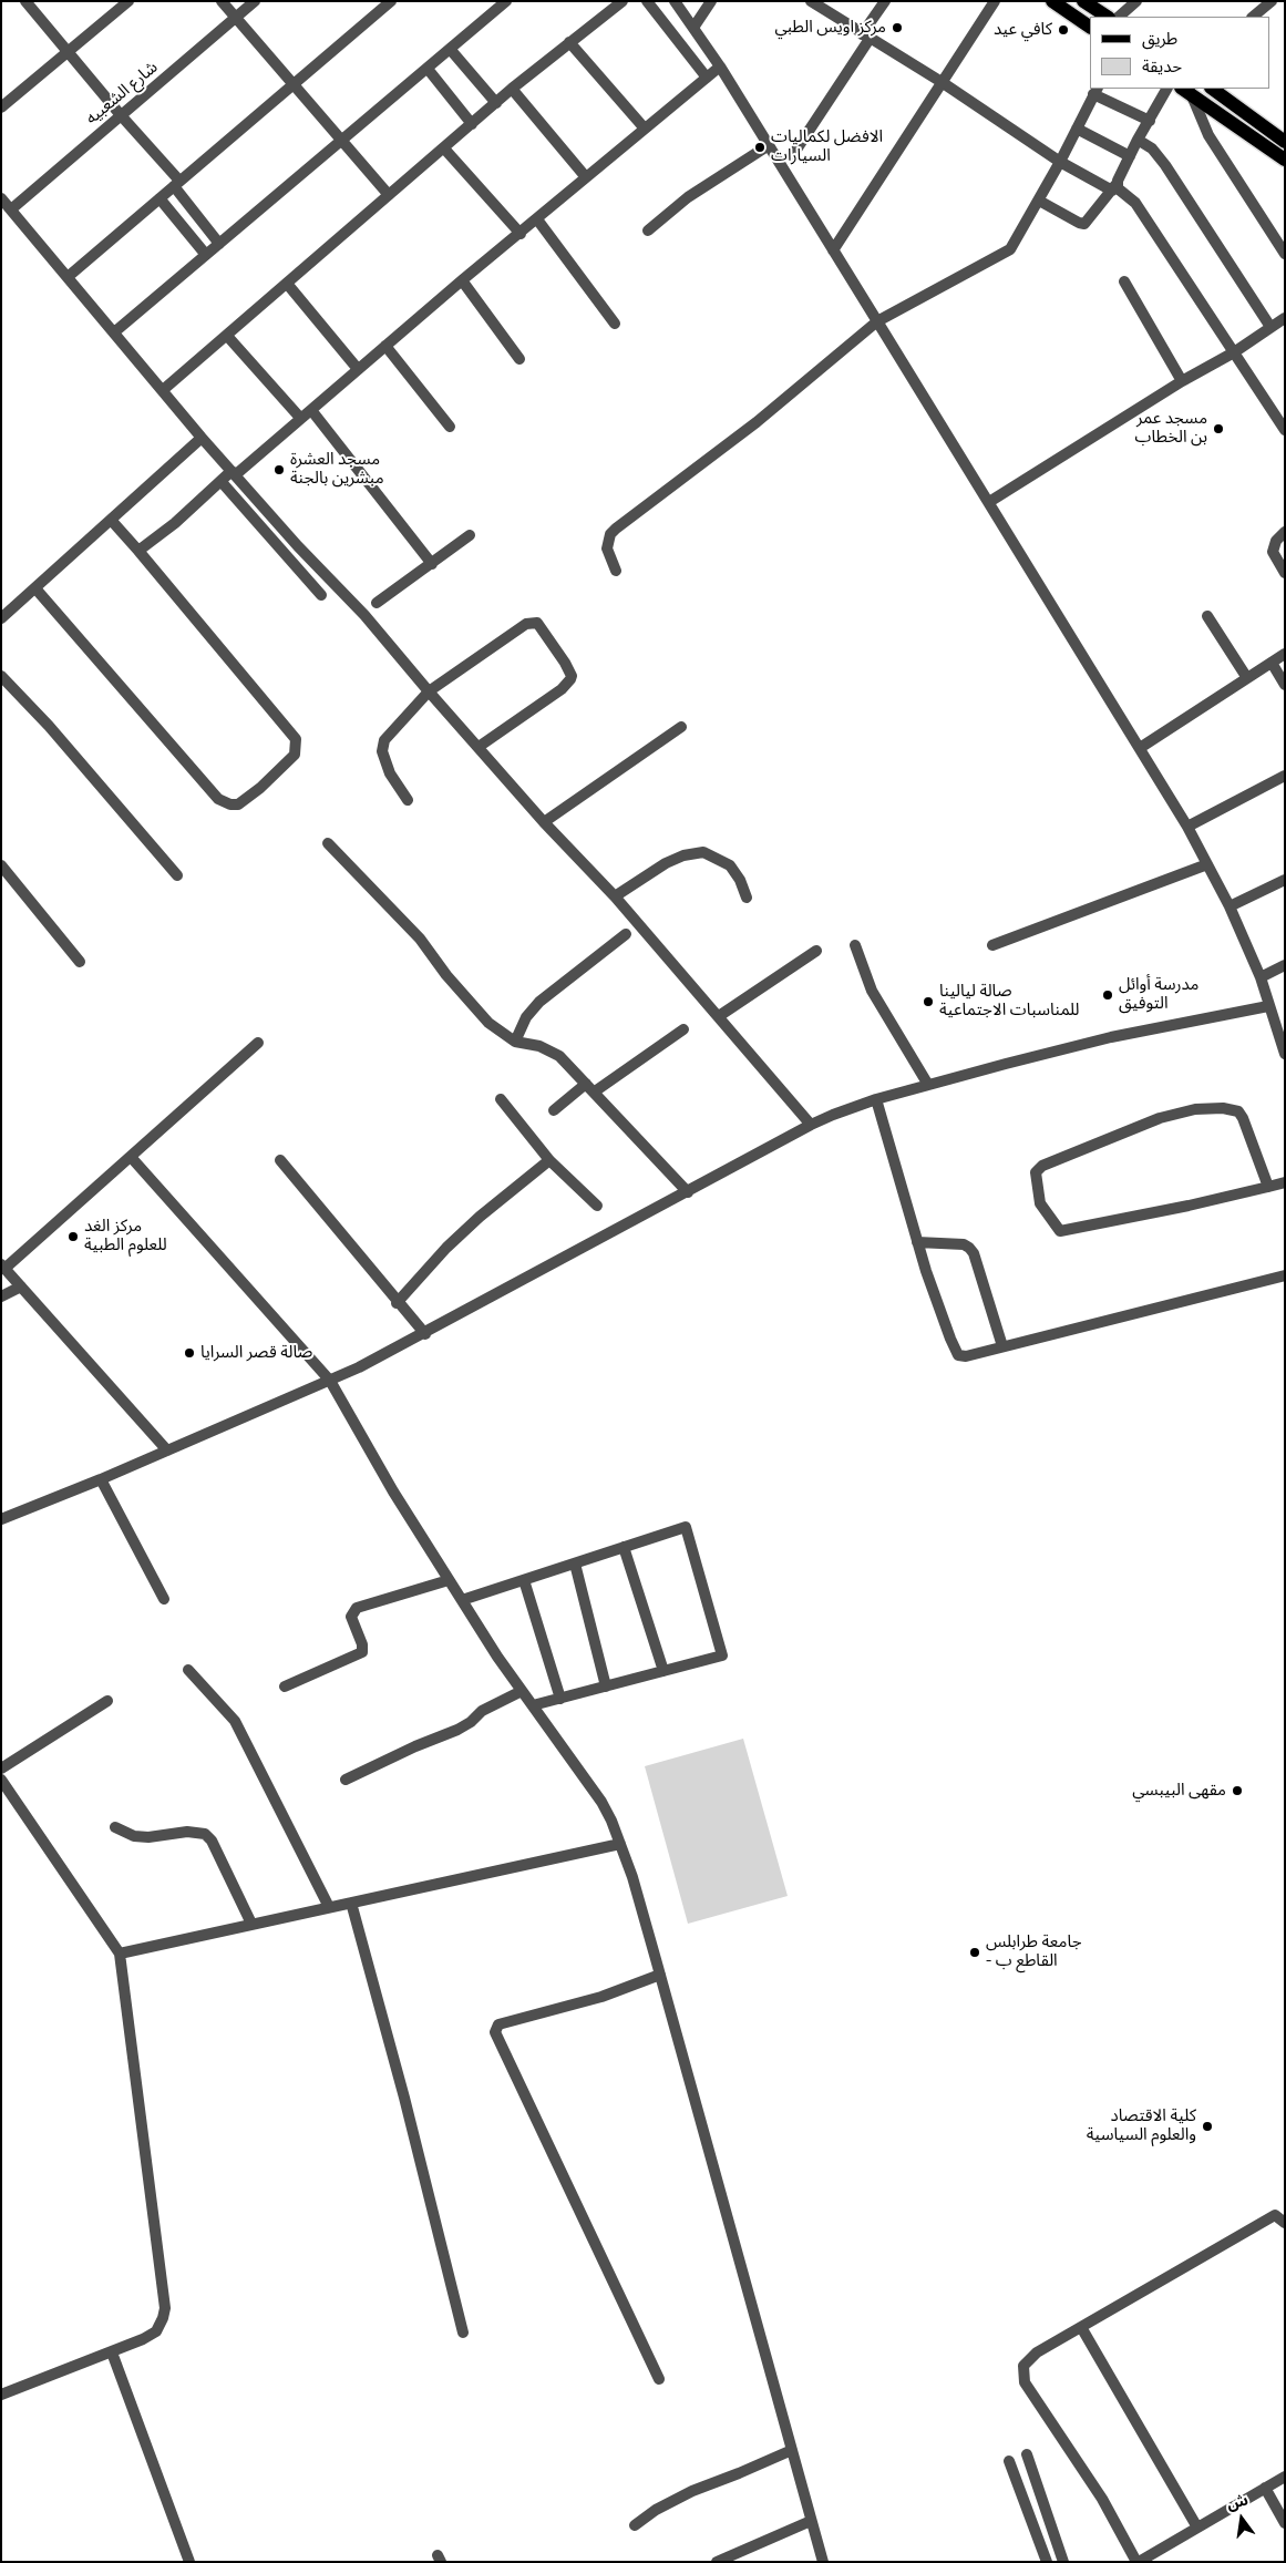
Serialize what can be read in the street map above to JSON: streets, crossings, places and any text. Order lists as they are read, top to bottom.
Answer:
{
  "streets": {
    "street": ["شارع الشعبيه"]
  },
  "places": [
    "مركز اويس الطبي",
    "كافي عيد",
    "الافضل لكماليات السيارات",
    "مسجد عمر بن الخطاب",
    "مسجد العشرة مبشرين بالجنة",
    "مدرسة أوائل التوفيق",
    "صالة ليالينا للمناسبات الاجتماعية",
    "مركز الغد للعلوم الطبية",
    "صالة قصر السرايا",
    "مقهى البيبسي",
    "جامعة طرابلس - القاطع ب",
    "كلية الاقتصاد والعلوم السياسية"
  ],
  "legend": ["طريق", "حديقة"],
  "north": "top"
}
